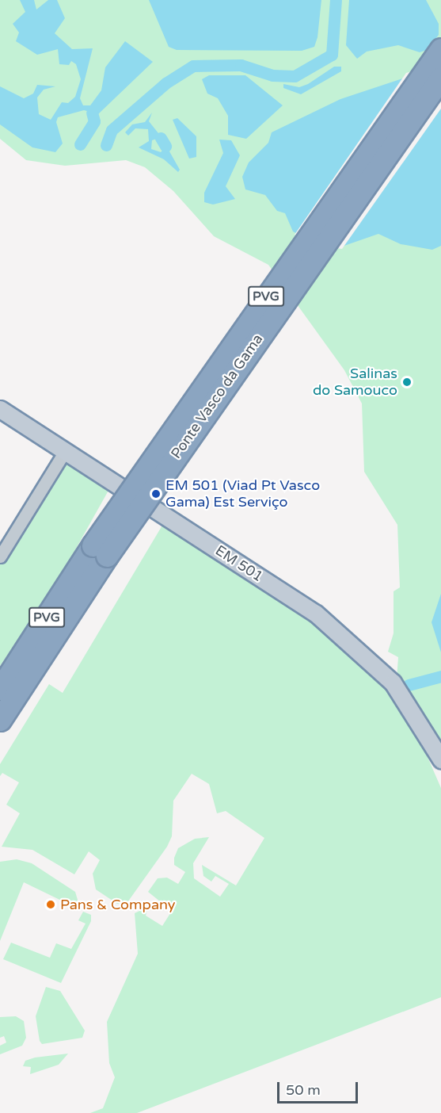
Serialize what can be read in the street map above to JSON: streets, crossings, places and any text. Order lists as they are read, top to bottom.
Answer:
{
  "streets": {
    "highway": ["PVG", "Ponte Vasco da Gama"],
    "main road": ["EM 501"]
  },
  "places": ["Salinas do Samouco", "EM 501 (Viad Pt Vasco Gama) Est Serviço", "Pans & Company"],
  "scale_bar": "50 m"
}
